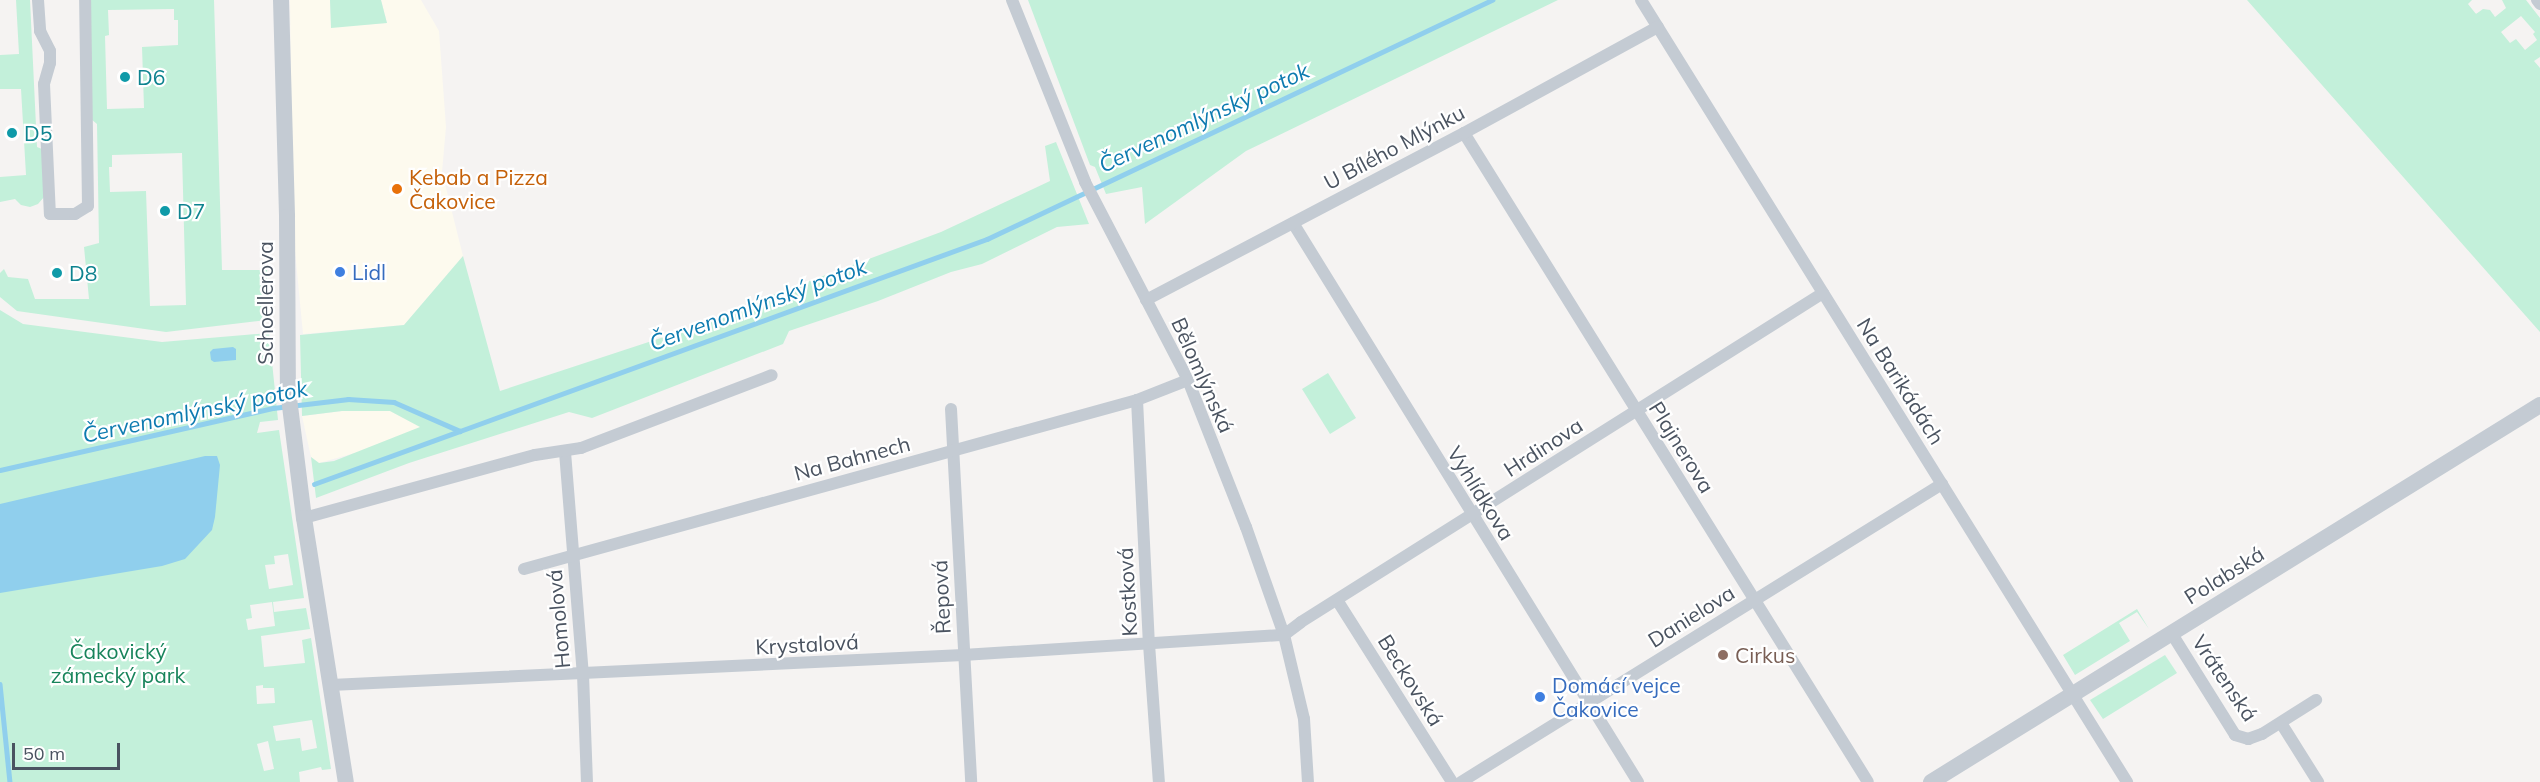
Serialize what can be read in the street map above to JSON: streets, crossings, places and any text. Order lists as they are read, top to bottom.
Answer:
{
  "streets": {
    "street": [
      "U Bílého Mlýnku",
      "Schoellerova",
      "Bělomlýnská",
      "Na Barikádách",
      "Hrdinova",
      "Plajnerova",
      "Na Bahnech",
      "Vyhlídkova",
      "Polabská",
      "Kostková",
      "Řepová",
      "Danielova",
      "Homolová",
      "Krystalová",
      "Vrátenská",
      "Beckovská"
    ]
  },
  "crossings": [
    ["U Bílého Mlýnku", "Bělomlýnská"],
    ["U Bílého Mlýnku", "Na Barikádách"],
    ["U Bílého Mlýnku", "Plajnerova"],
    ["U Bílého Mlýnku", "Vyhlídkova"],
    ["Schoellerova", "Krystalová"],
    ["Bělomlýnská", "Hrdinova"],
    ["Bělomlýnská", "Na Bahnech"],
    ["Bělomlýnská", "Krystalová"],
    ["Na Barikádách", "Hrdinova"],
    ["Na Barikádách", "Polabská"],
    ["Na Barikádách", "Danielova"],
    ["Hrdinova", "Plajnerova"],
    ["Hrdinova", "Vyhlídkova"],
    ["Hrdinova", "Krystalová"],
    ["Hrdinova", "Beckovská"],
    ["Plajnerova", "Danielova"],
    ["Na Bahnech", "Kostková"],
    ["Na Bahnech", "Řepová"],
    ["Na Bahnech", "Homolová"],
    ["Vyhlídkova", "Danielova"],
    ["Polabská", "Vrátenská"],
    ["Kostková", "Krystalová"],
    ["Řepová", "Krystalová"],
    ["Homolová", "Krystalová"]
  ],
  "water": ["Červenomlýnský potok"],
  "parks": ["Čakovický zámecký park"],
  "places": [
    "D6",
    "D5",
    "Kebab a Pizza Čakovice",
    "D7",
    "Lidl",
    "D8",
    "Cirkus",
    "Domácí vejce Čakovice"
  ],
  "scale_bar": "50 m"
}
